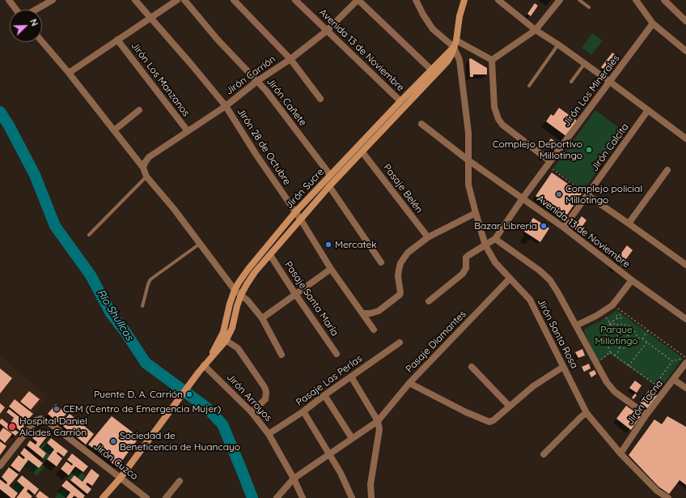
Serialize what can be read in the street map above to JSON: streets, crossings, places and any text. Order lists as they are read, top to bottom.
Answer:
{
  "streets": {
    "street": [
      "Avenida 13 de Noviembre",
      "Jirón Carrión",
      "Jirón Los Manzanos",
      "Jirón Los Minerales",
      "Jirón Cañete",
      "Jirón 28 de Octubre",
      "Jirón Calcita",
      "Jirón Sucre",
      "Pasaje Belén",
      "Pasaje Santa María",
      "Jirón Santa Rosa",
      "Pasaje Diamantes",
      "Pasaje Las Perlas",
      "Jirón Arroyos",
      "Jirón Tacna",
      "Jirón Cuzco"
    ]
  },
  "crossings": [
    ["Avenida 13 de Noviembre", "Jirón Carrión"],
    ["Avenida 13 de Noviembre", "Jirón Los Minerales"],
    ["Avenida 13 de Noviembre", "Jirón Calcita"],
    ["Avenida 13 de Noviembre", "Jirón Sucre"],
    ["Avenida 13 de Noviembre", "Jirón Santa Rosa"],
    ["Jirón Carrión", "Jirón Los Manzanos"],
    ["Jirón Carrión", "Jirón Cañete"],
    ["Jirón Carrión", "Jirón 28 de Octubre"],
    ["Jirón Los Minerales", "Jirón Santa Rosa"],
    ["Jirón Cañete", "Jirón Sucre"],
    ["Jirón 28 de Octubre", "Jirón Sucre"],
    ["Jirón Sucre", "Pasaje Belén"],
    ["Jirón Sucre", "Pasaje Santa María"],
    ["Jirón Sucre", "Jirón Santa Rosa"],
    ["Jirón Sucre", "Jirón Arroyos"],
    ["Jirón Sucre", "Jirón Cuzco"],
    ["Jirón Santa Rosa", "Pasaje Diamantes"],
    ["Jirón Santa Rosa", "Jirón Tacna"],
    ["Pasaje Diamantes", "Jirón Arroyos"],
    ["Pasaje Las Perlas", "Jirón Arroyos"]
  ],
  "water": ["Río Shullcas"],
  "parks": ["Parque Millotingo"],
  "places": [
    "Complejo Deportivo Millotingo",
    "Complejo policial Millotingo",
    "Bazar Libreria",
    "Mercatek",
    "Puente D. A. Carrión",
    "CEM (Centro de Emergencia Mujer)",
    "Hospital Daniel Alcides Carrión",
    "Sociedad de Beneficencia de Huancayo"
  ],
  "north": "top right"
}
